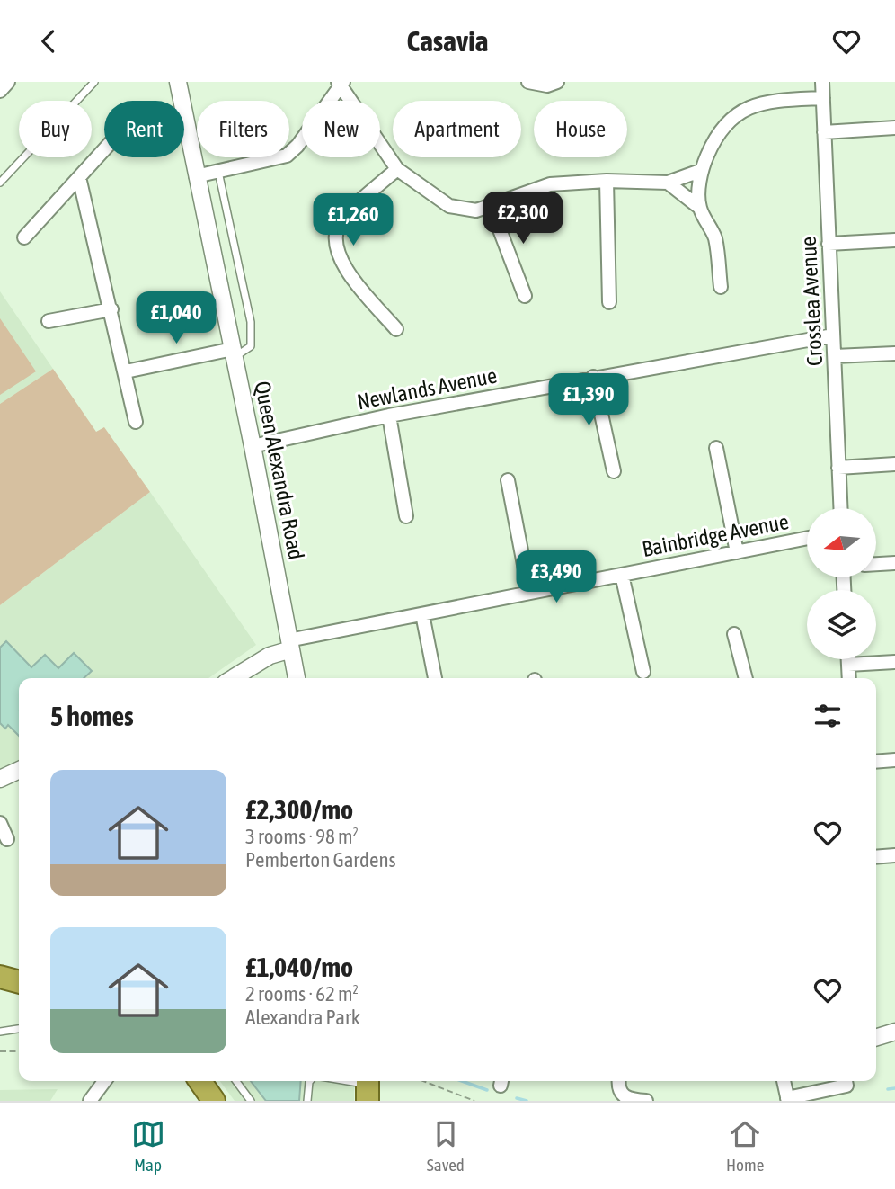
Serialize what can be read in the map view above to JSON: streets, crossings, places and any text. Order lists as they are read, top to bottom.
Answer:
{
  "streets": {
    "street": [
      "Crosslea Avenue",
      "Newlands Avenue",
      "Queen Alexandra Road",
      "Bainbridge Avenue"
    ]
  },
  "crossings": [
    ["Crosslea Avenue", "Newlands Avenue"],
    ["Newlands Avenue", "Queen Alexandra Road"],
    ["Queen Alexandra Road", "Bainbridge Avenue"]
  ],
  "north": "left",
  "page": {
    "header": "Casavia",
    "chip": [
      "Buy",
      "Rent",
      "Filters",
      "New",
      "Apartment",
      "House"
    ],
    "price": [
      "£2,300",
      "£1,260",
      "£1,040",
      "£1,390",
      "£3,490"
    ],
    "heading": "5 homes",
    "list": [
      {
        "name": "£2,300/mo",
        "note": "3 rooms · 98 m² · Pemberton Gardens"
      },
      {
        "name": "£1,040/mo",
        "note": "2 rooms · 62 m² · Alexandra Park"
      }
    ],
    "tabs": ["Map", "Saved", "Home"]
  }
}
